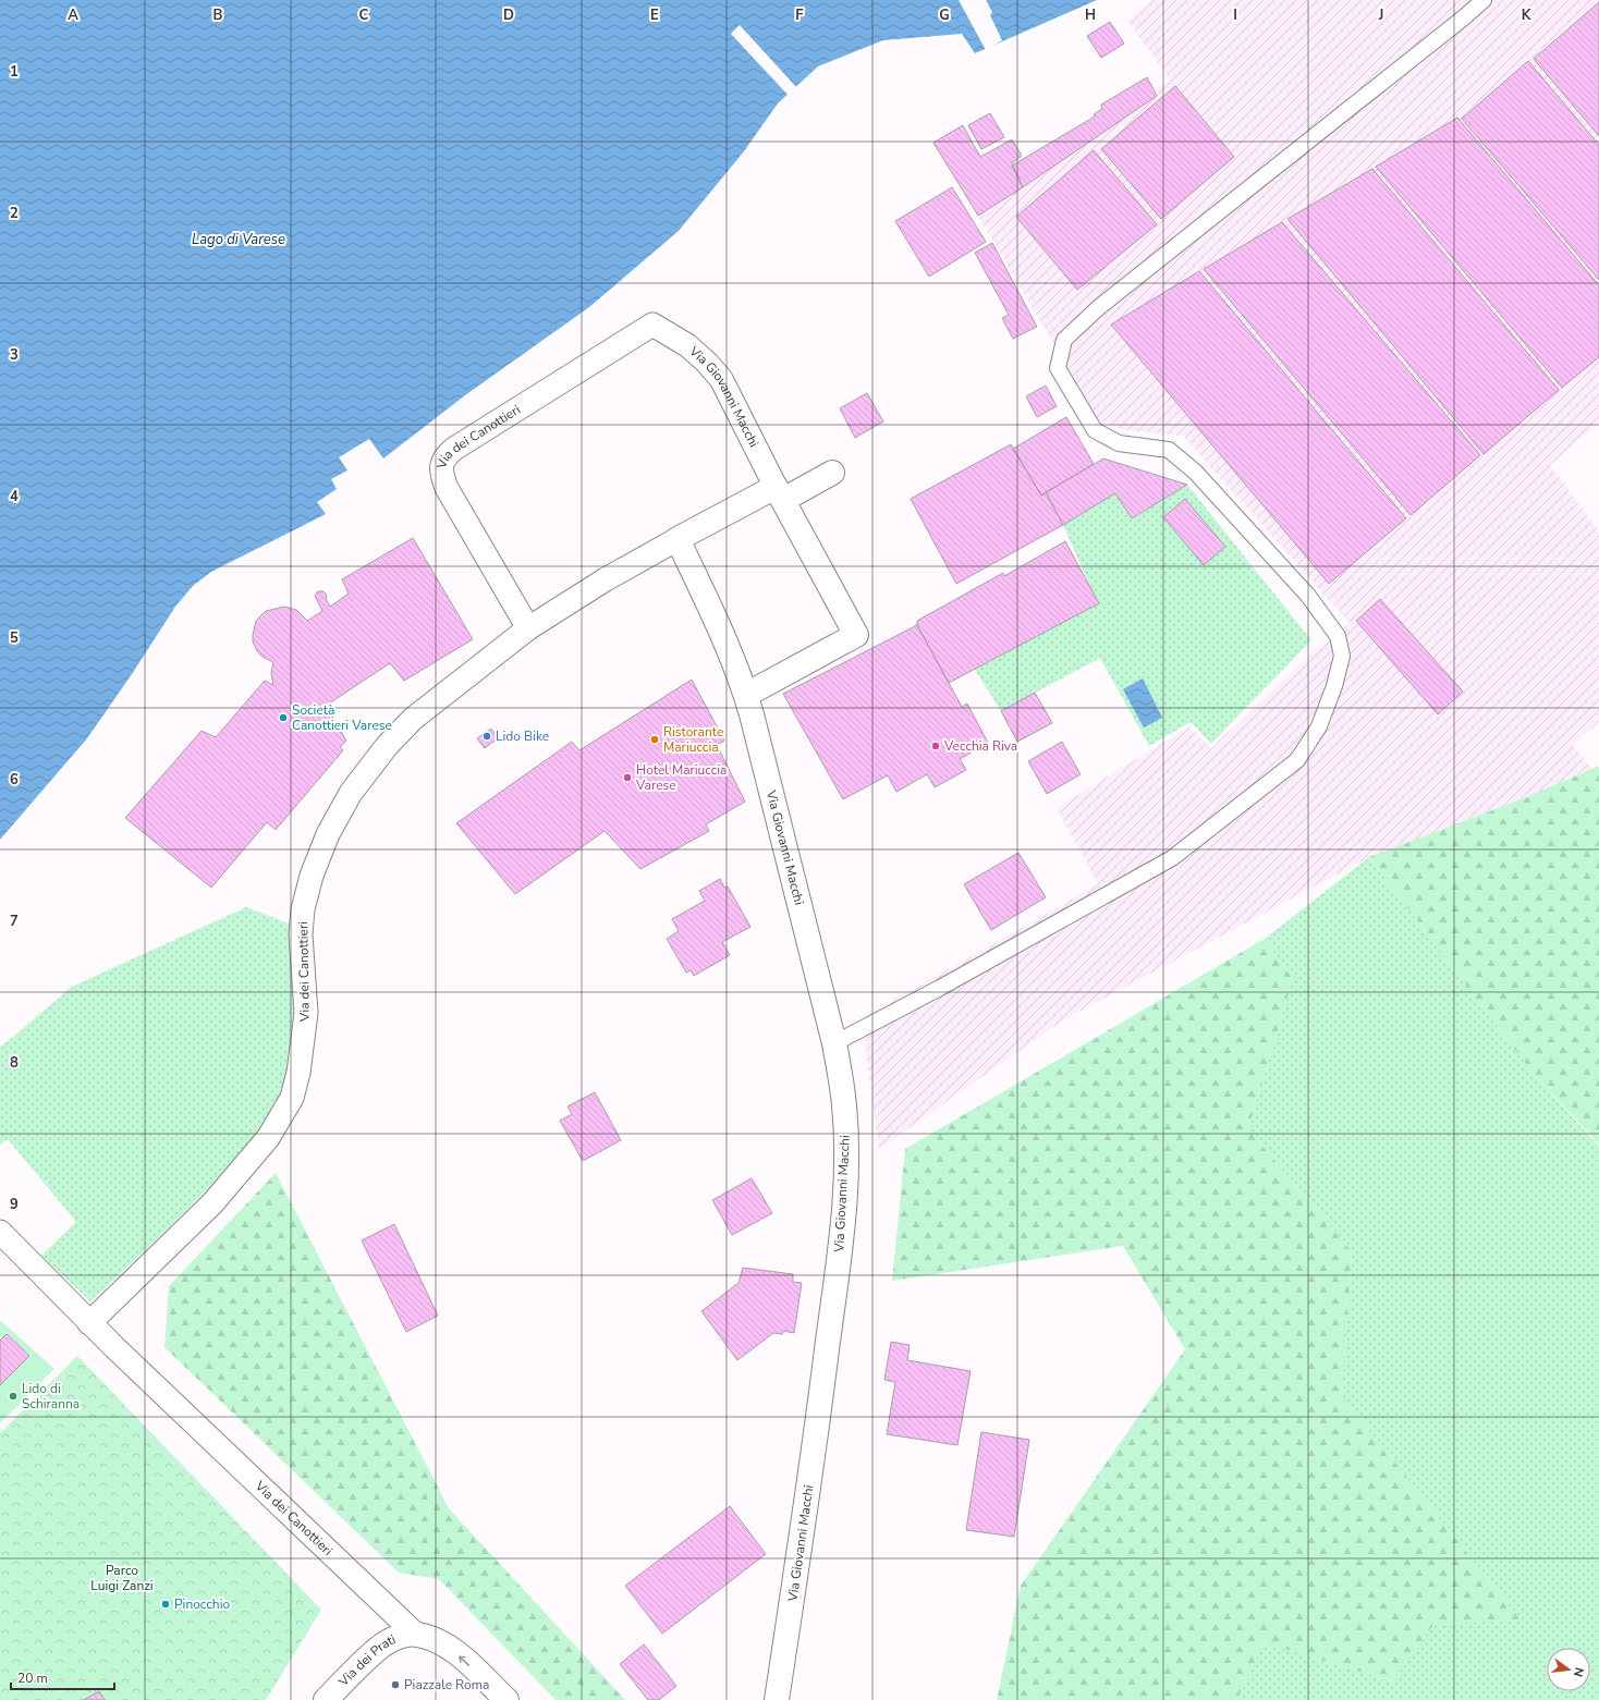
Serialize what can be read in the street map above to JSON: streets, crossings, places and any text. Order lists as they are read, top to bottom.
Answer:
{
  "streets": {
    "street": ["Via Giovanni Macchi", "Via dei Canottieri", "Via dei Prati"]
  },
  "crossings": [
    ["Via Giovanni Macchi", "Via dei Canottieri"],
    ["Via dei Canottieri", "Via dei Prati"]
  ],
  "water": ["Lago di Varese"],
  "parks": ["Parco Luigi Zanzi"],
  "places": [
    "Società Canottieri Varese",
    "Lido Bike",
    "Ristorante Mariuccia",
    "Vecchia Riva",
    "Hotel Mariuccia Varese",
    "Lido di Schiranna",
    "Pinocchio",
    "Piazzale Roma"
  ],
  "scale_bar": "20 m",
  "north": "right",
  "grid": {
    "columns": [
      "A",
      "B",
      "C",
      "D",
      "E",
      "F",
      "G",
      "H",
      "I",
      "J",
      "K"
    ],
    "rows": [
      "1",
      "2",
      "3",
      "4",
      "5",
      "6",
      "7",
      "8",
      "9"
    ]
  }
}
